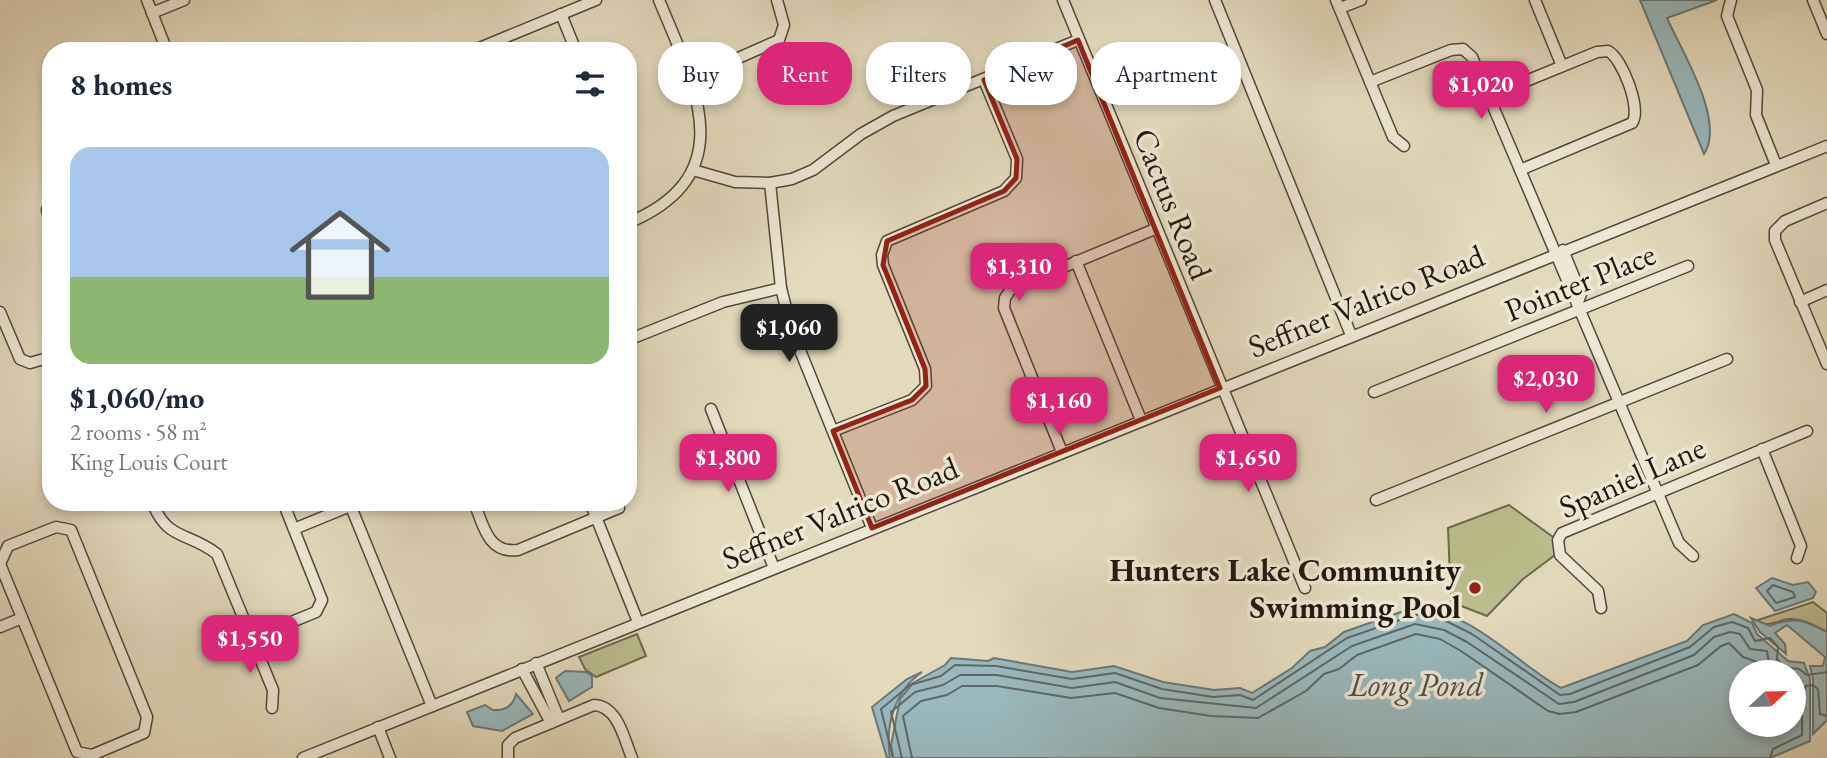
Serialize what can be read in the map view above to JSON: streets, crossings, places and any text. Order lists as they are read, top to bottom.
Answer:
{
  "streets": {
    "street": [
      "Cactus Road",
      "Pointer Place",
      "Seffner Valrico Road",
      "Spaniel Lane"
    ]
  },
  "crossings": [
    ["Cactus Road", "Seffner Valrico Road"]
  ],
  "water": ["Long Pond"],
  "places": ["Hunters Lake Community Swimming Pool"],
  "north": "right",
  "page": {
    "chip": [
      "Buy",
      "Rent",
      "Filters",
      "New",
      "Apartment"
    ],
    "heading": "8 homes",
    "price": [
      "$1,020",
      "$1,310",
      "$1,060",
      "$2,030",
      "$1,160",
      "$1,800",
      "$1,650",
      "$1,550"
    ],
    "list": [
      {
        "name": "$1,060/mo",
        "note": "2 rooms · 58 m² · King Louis Court"
      }
    ]
  }
}
